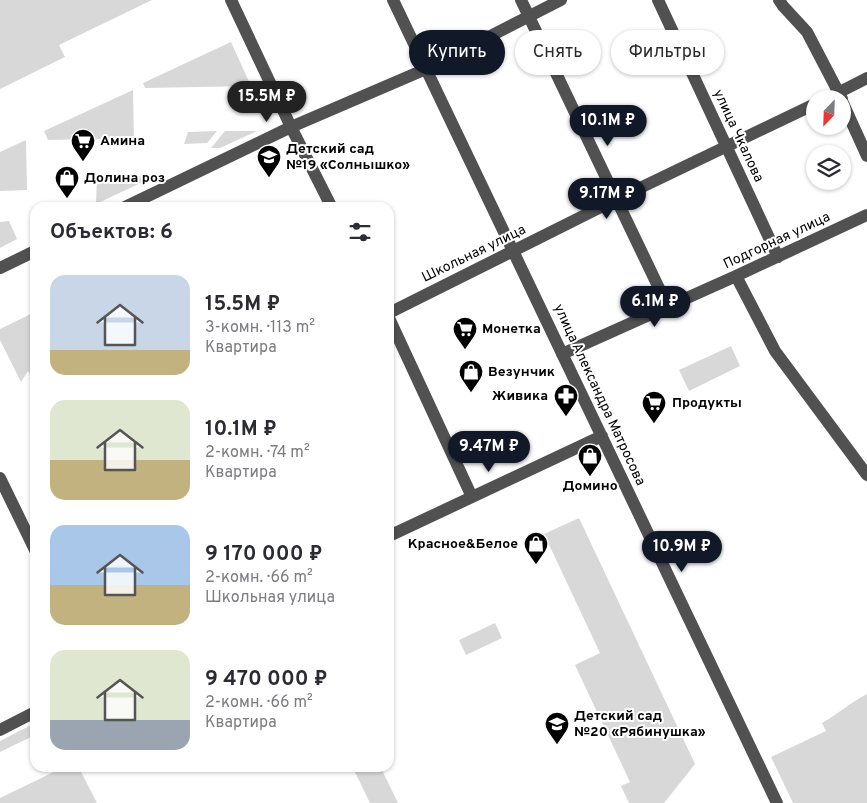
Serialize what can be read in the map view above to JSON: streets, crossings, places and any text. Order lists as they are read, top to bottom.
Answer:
{
  "streets": {
    "street": [
      "улица Чкалова",
      "Подгорная улица",
      "Школьная улица",
      "улица Александра Матросова"
    ]
  },
  "crossings": [
    ["улица Чкалова", "Подгорная улица"],
    ["улица Чкалова", "Школьная улица"],
    ["Подгорная улица", "улица Александра Матросова"],
    ["Школьная улица", "улица Александра Матросова"]
  ],
  "places": {
    "supermarket": ["Амина", "Монетка", "Продукты"],
    "school or university": ["Детский сад №19 «Солнышко»", "Детский сад №20 «Рябинушка»"],
    "shop": [
      "Долина роз",
      "Везунчик",
      "Домино",
      "Красное&Белое"
    ],
    "pharmacy": ["Живика"]
  },
  "north": "bottom left",
  "page": {
    "chip": ["Купить", "Снять", "Фильтры"],
    "price": [
      "15.5M ₽",
      "10.1M ₽",
      "9.17M ₽",
      "6.1M ₽",
      "9.47M ₽",
      "10.9M ₽"
    ],
    "heading": "Объектов: 6",
    "list": [
      {
        "name": "15.5M ₽",
        "note": "3-комн. · 113 m² · Квартира"
      },
      {
        "name": "10.1M ₽",
        "note": "2-комн. · 74 m² · Квартира"
      },
      {
        "name": "9 170 000 ₽",
        "note": "2-комн. · 66 m² · Школьная улица"
      },
      {
        "name": "9 470 000 ₽",
        "note": "2-комн. · 66 m² · Квартира"
      }
    ]
  }
}
